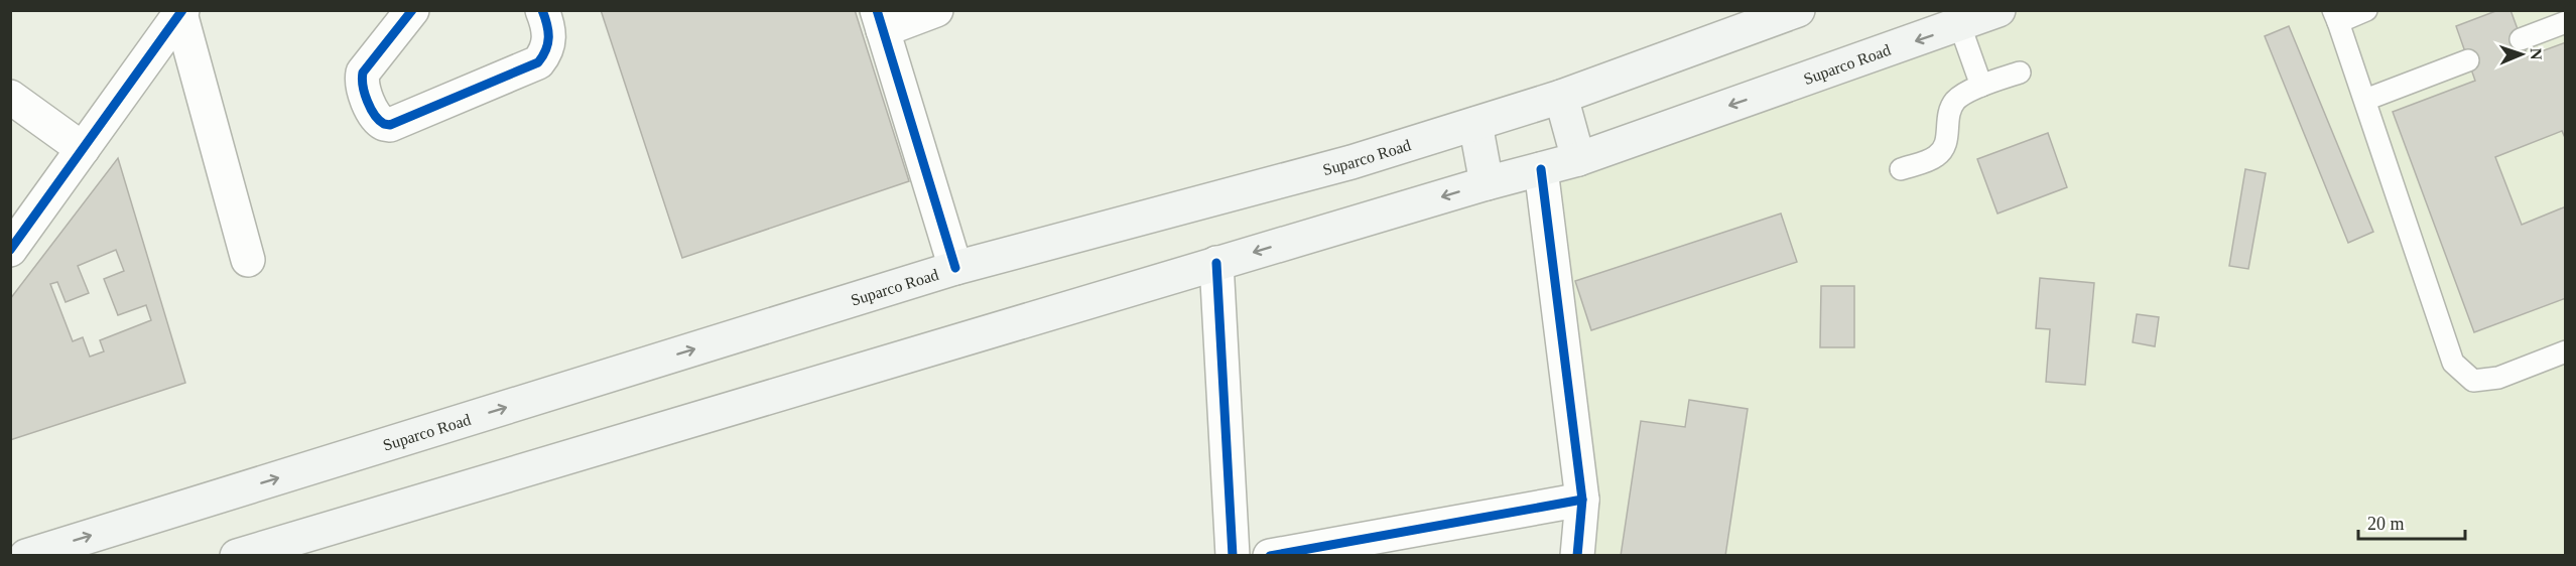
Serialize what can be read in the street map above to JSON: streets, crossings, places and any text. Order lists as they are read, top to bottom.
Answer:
{
  "streets": {
    "main road": ["Suparco Road"]
  },
  "scale_bar": "20 m",
  "north": "right"
}
